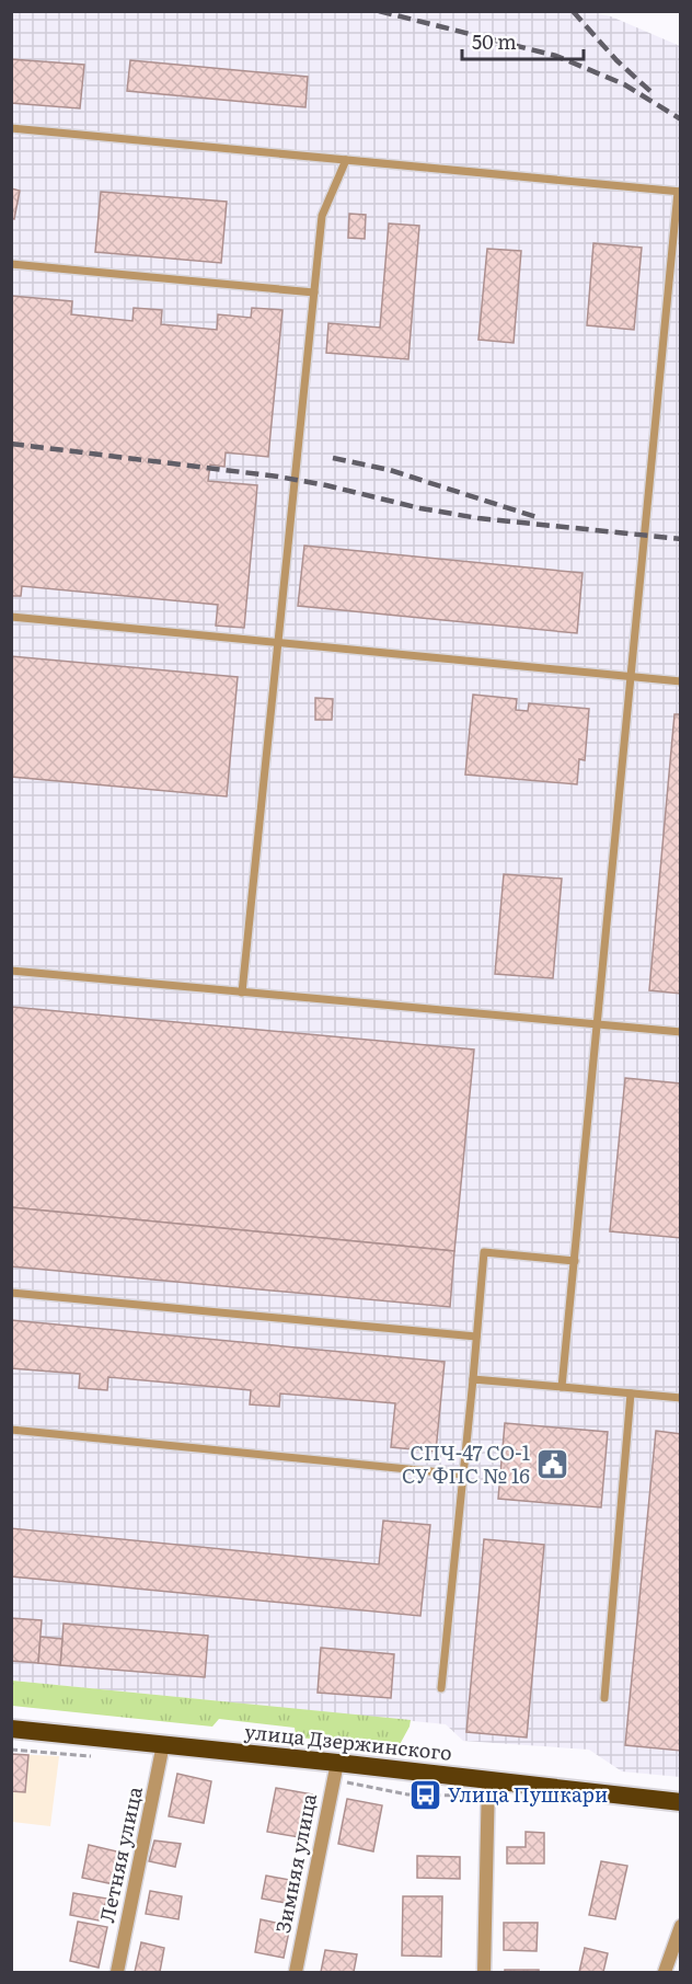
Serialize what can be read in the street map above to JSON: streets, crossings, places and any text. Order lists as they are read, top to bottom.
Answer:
{
  "streets": {
    "highway": ["улица Дзержинского"],
    "street": ["Летняя улица", "Зимняя улица"]
  },
  "crossings": [
    ["улица Дзержинского", "Летняя улица"],
    ["улица Дзержинского", "Зимняя улица"]
  ],
  "places": {
    "public building": ["СПЧ-47 СО-1 СУ ФПС № 16"],
    "bus stop": ["Улица Пушкари"]
  },
  "scale_bar": "50 m"
}
